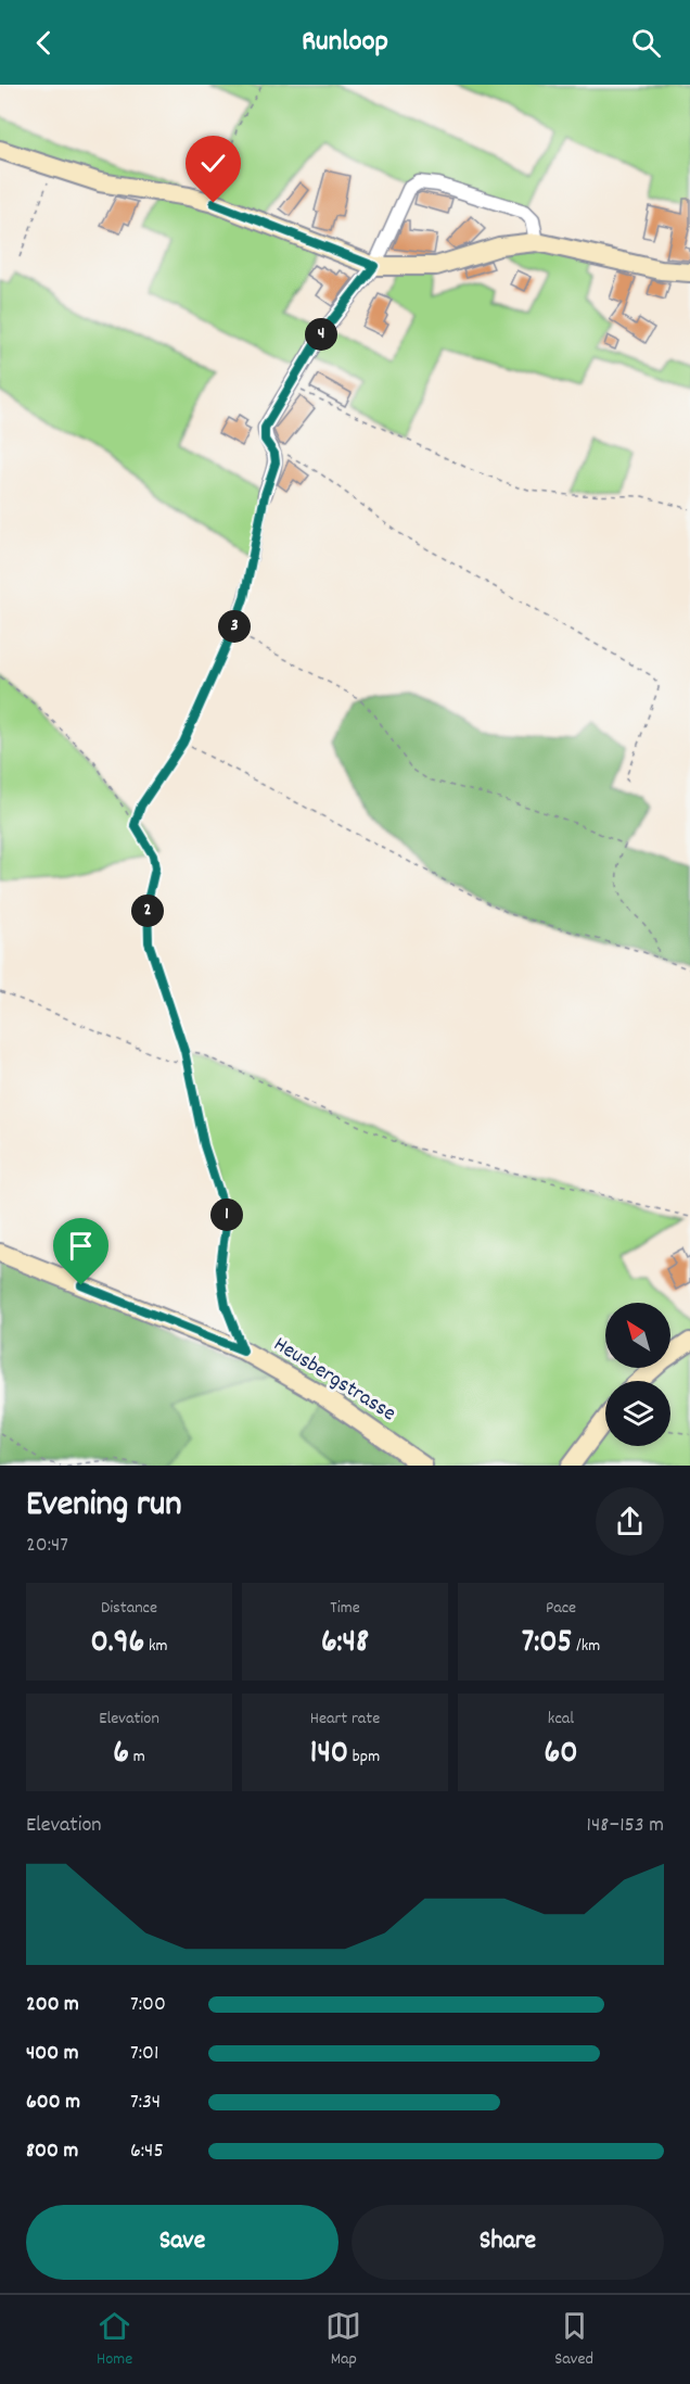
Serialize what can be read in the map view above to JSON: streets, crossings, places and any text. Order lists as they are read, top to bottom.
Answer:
{
  "streets": {
    "street": ["Heusbergstrasse"]
  },
  "north": "top left",
  "page": {
    "header": "Runloop",
    "pins": [
      "4",
      "3",
      "2",
      "1"
    ],
    "heading": ["Evening run", "20:47"],
    "stats": [
      ["Distance", "0.96 km"],
      ["Time", "6:48"],
      ["Pace", "7:05 /km"],
      ["Elevation", "6 m"],
      ["Heart rate", "140 bpm"],
      ["kcal", "60"]
    ],
    "chart": ["Elevation", "148–153 m"],
    "list": [
      {
        "name": "200 m",
        "note": "7:00"
      },
      {
        "name": "400 m",
        "note": "7:01"
      },
      {
        "name": "600 m",
        "note": "7:34"
      },
      {
        "name": "800 m",
        "note": "6:45"
      }
    ],
    "buttons": ["Save", "Share"],
    "tabs": ["Home", "Map", "Saved"]
  }
}
